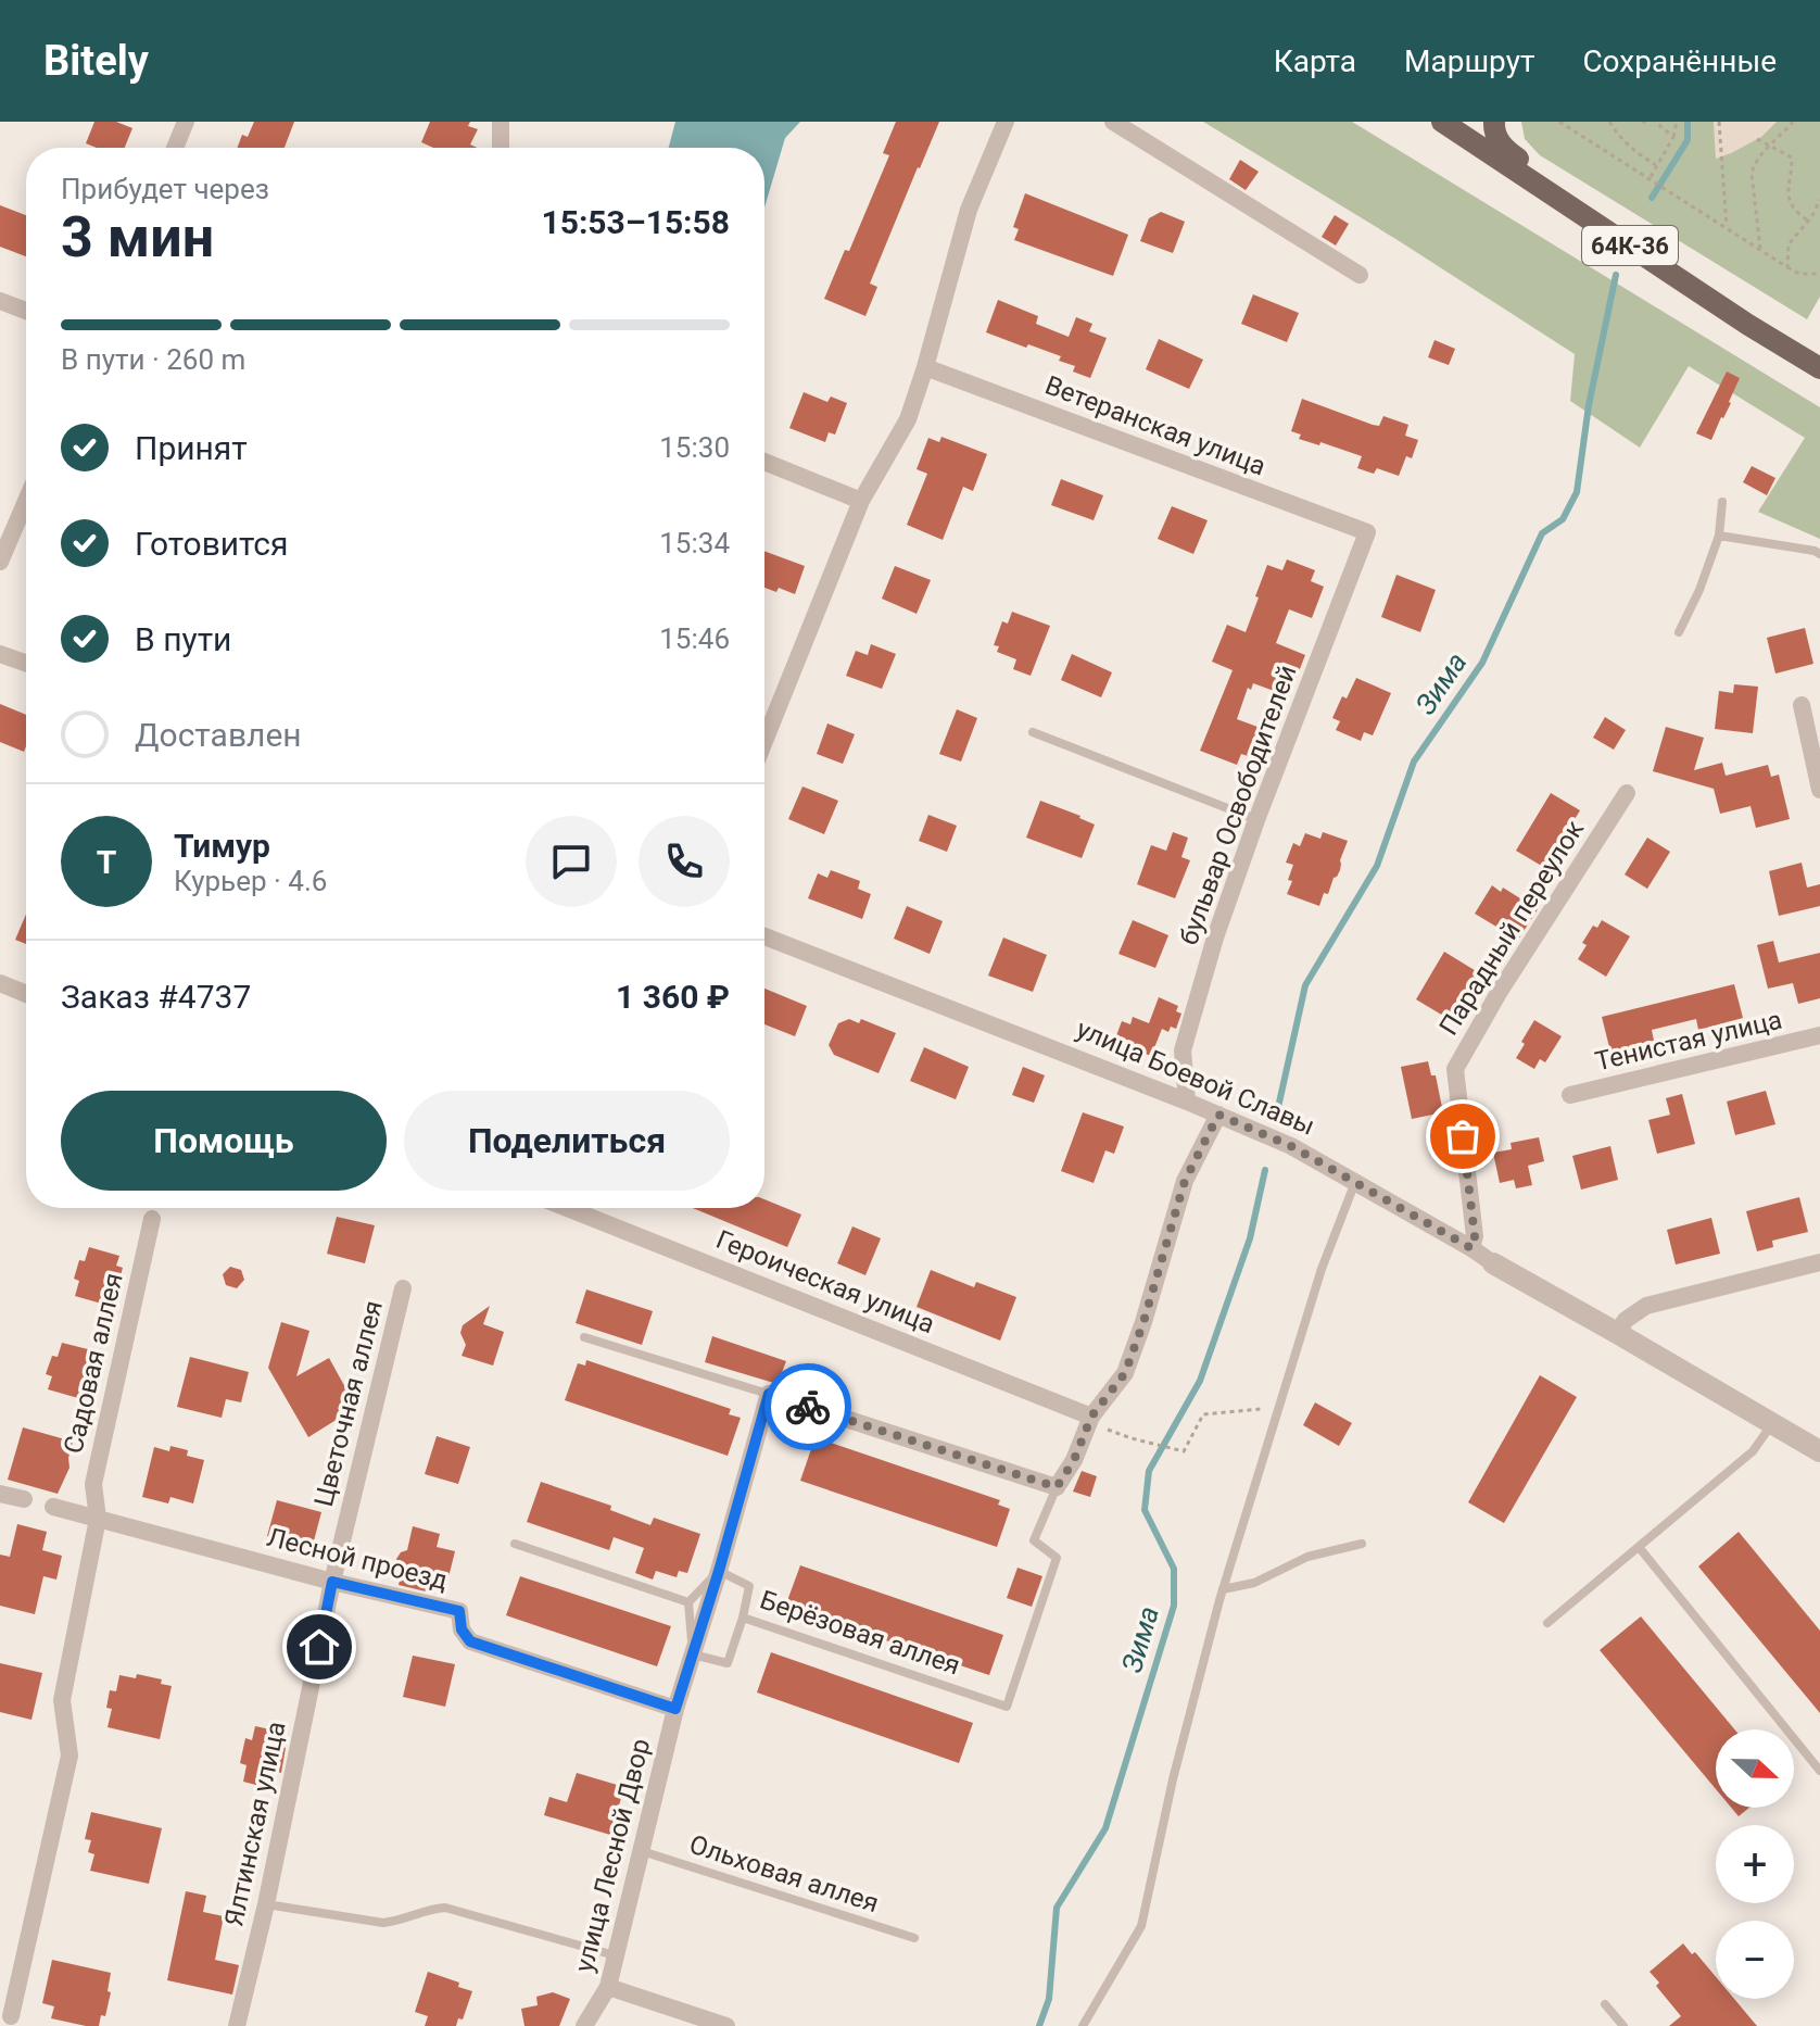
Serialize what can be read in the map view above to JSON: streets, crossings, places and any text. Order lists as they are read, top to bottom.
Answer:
{
  "streets": {
    "main road": ["64К-36"],
    "street": [
      "Ветеранская улица",
      "бульвар Освободителей",
      "Парадный переулок",
      "Тенистая улица",
      "улица Боевой Славы",
      "Героическая улица",
      "Садовая аллея",
      "Цветочная аллея",
      "Лесной проезд",
      "Ялтинская улица",
      "улица Лесной Двор"
    ],
    "lane": ["Берёзовая аллея", "Ольховая аллея"]
  },
  "crossings": [
    ["Ветеранская улица", "бульвар Освободителей"],
    ["бульвар Освободителей", "улица Боевой Славы"],
    ["Парадный переулок", "улица Боевой Славы"],
    ["Садовая аллея", "Лесной проезд"],
    ["Цветочная аллея", "Лесной проезд"],
    ["Цветочная аллея", "Ялтинская улица"],
    ["Лесной проезд", "Ялтинская улица"],
    ["Лесной проезд", "улица Лесной Двор"],
    ["Берёзовая аллея", "улица Лесной Двор"],
    ["улица Лесной Двор", "Ольховая аллея"]
  ],
  "water": ["Зима"],
  "north": "right",
  "page": {
    "header": "Bitely",
    "nav": ["Карта", "Маршрут", "Сохранённые"],
    "heading": ["3 мин", "Прибудет через", "15:53–15:58"],
    "panel": [
      "Тимур",
      "Курьер · 4.6",
      "Заказ #4737",
      "1 360 ₽"
    ],
    "bar": "В пути · 260 m",
    "list": [
      ["Принят", "15:30"],
      ["Готовится", "15:34"],
      ["В пути", "15:46"],
      "Доставлен"
    ],
    "round": "Т",
    "buttons": ["Помощь", "Поделиться"],
    "map_buttons": ["+", "−"]
  }
}
